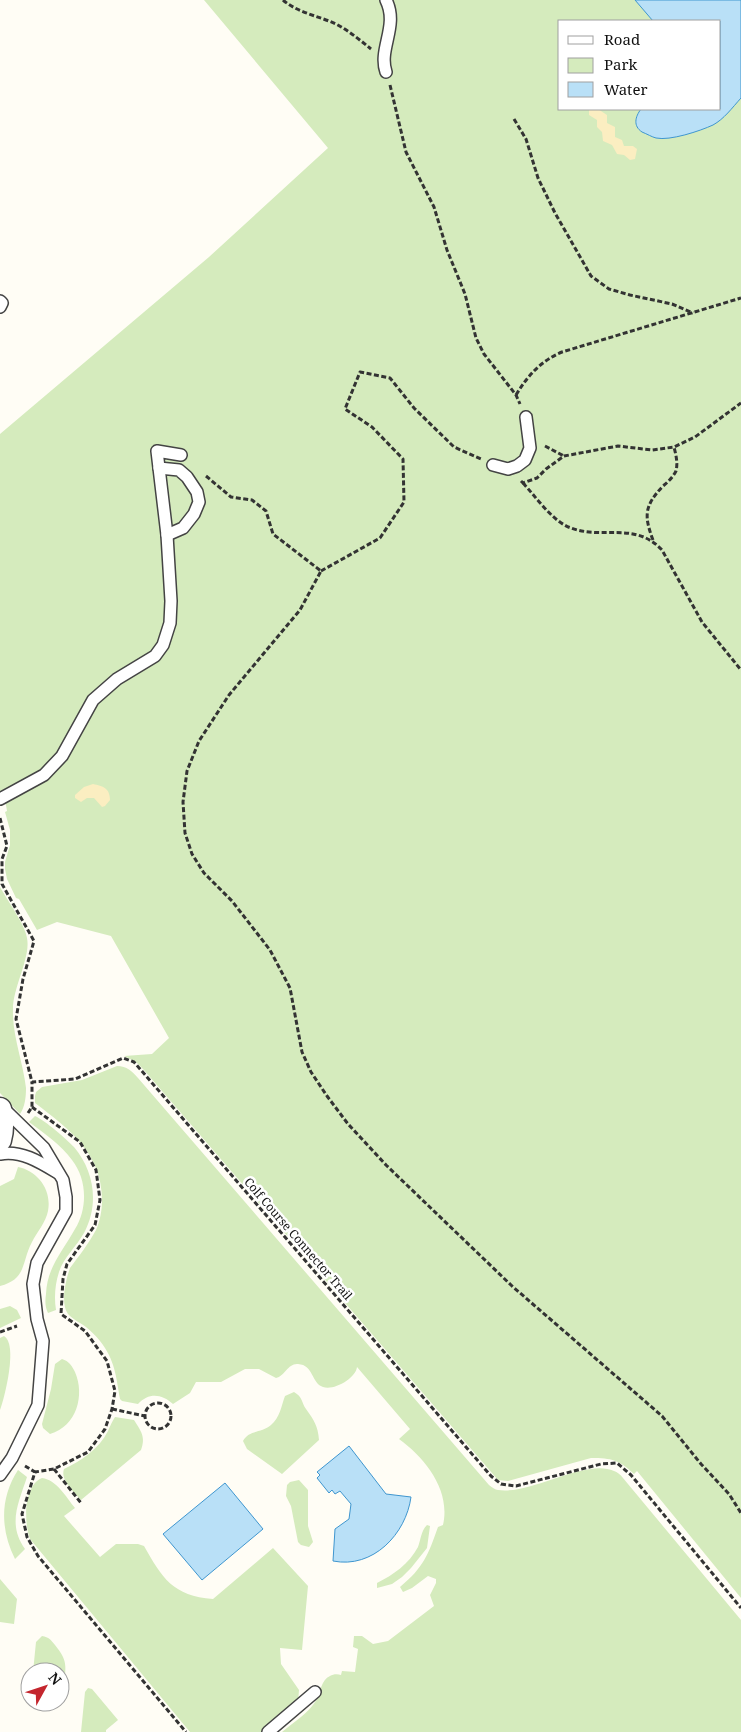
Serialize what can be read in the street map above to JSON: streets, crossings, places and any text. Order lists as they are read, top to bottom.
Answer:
{
  "streets": {
    "path": ["Colf Course Connector Trail"]
  },
  "legend": ["Road", "Park", "Water"],
  "north": "top right"
}
